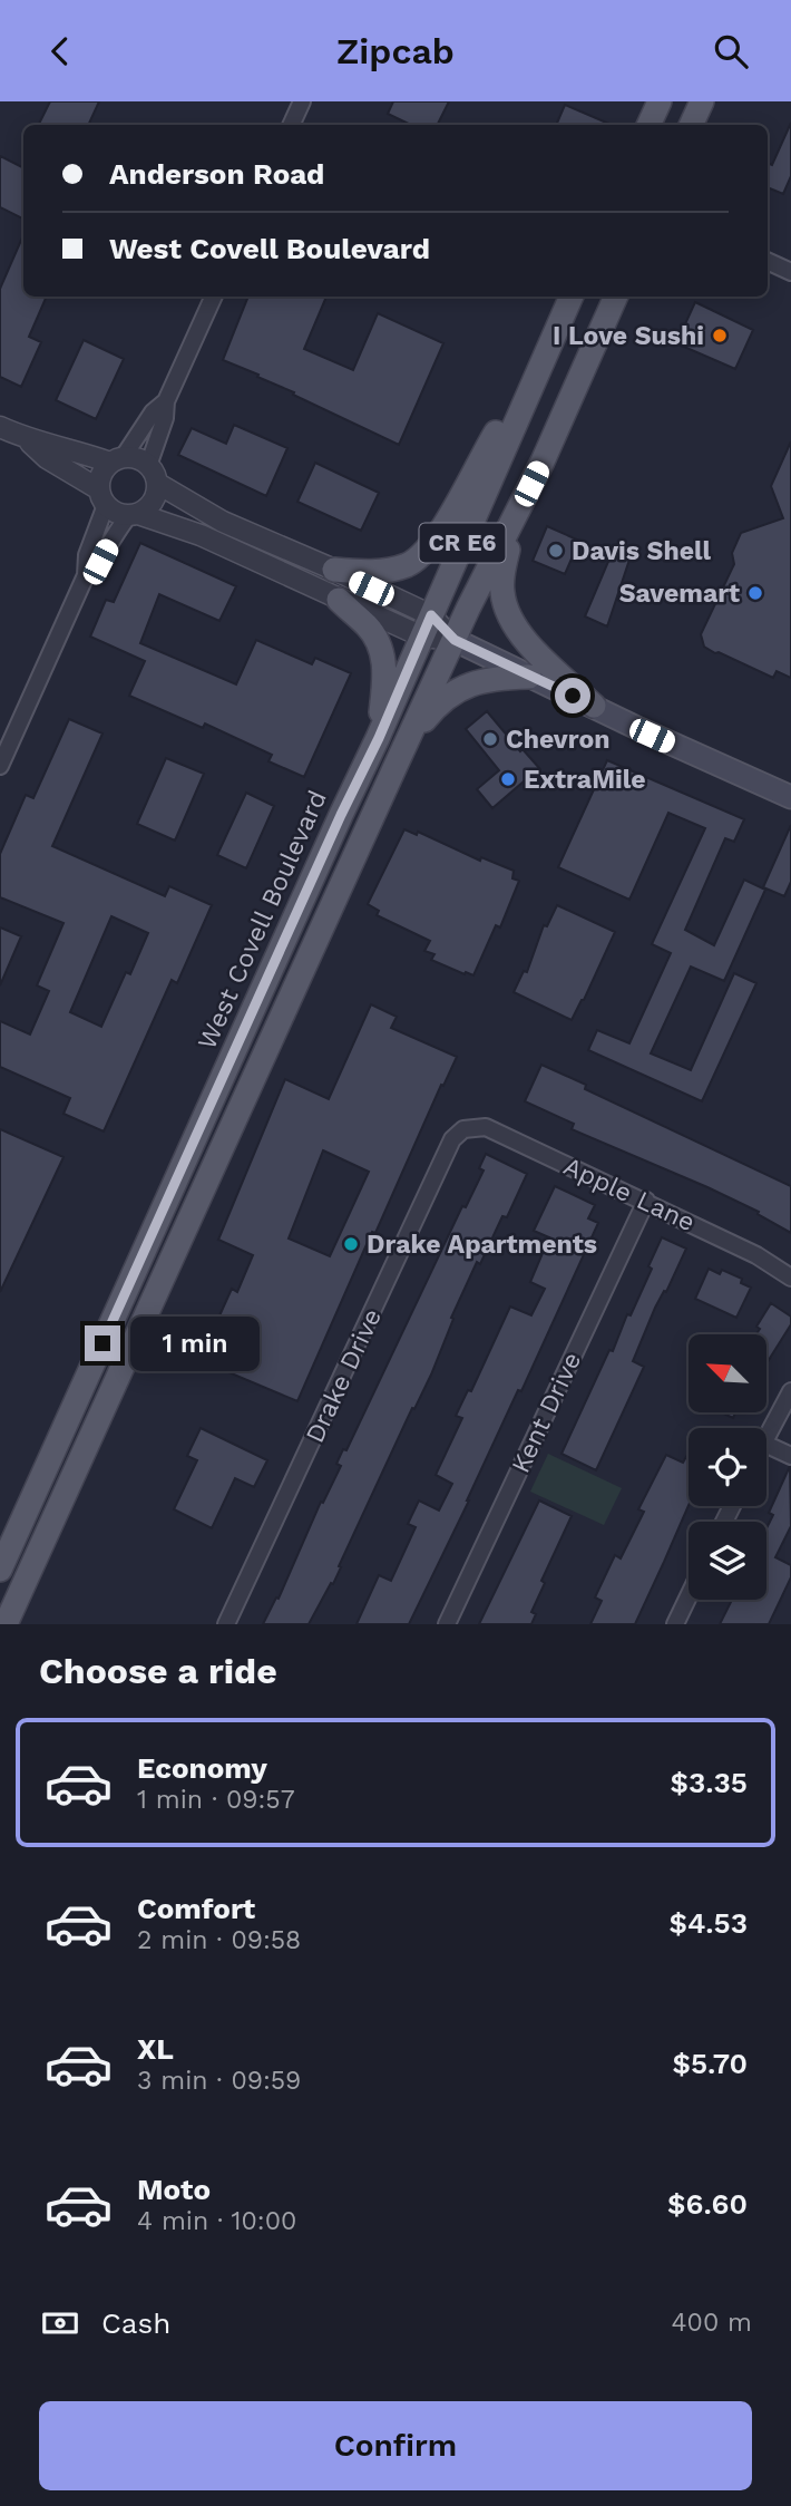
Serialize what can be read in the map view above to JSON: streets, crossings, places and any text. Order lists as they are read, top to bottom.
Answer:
{
  "streets": {
    "main road": ["CR E6", "West Covell Boulevard"],
    "street": ["Apple Lane", "Drake Drive", "Kent Drive"]
  },
  "crossings": [
    ["Apple Lane", "Drake Drive"],
    ["Apple Lane", "Kent Drive"]
  ],
  "places": [
    "I Love Sushi",
    "Davis Shell",
    "Savemart",
    "Chevron",
    "ExtraMile",
    "Drake Apartments"
  ],
  "north": "top left",
  "page": {
    "header": "Zipcab",
    "banner": ["Anderson Road", "West Covell Boulevard"],
    "bubble": "1 min",
    "heading": "Choose a ride",
    "list": [
      {
        "name": "Economy",
        "note": "1 min · 09:57",
        "value": "$3.35"
      },
      {
        "name": "Comfort",
        "note": "2 min · 09:58",
        "value": "$4.53"
      },
      {
        "name": "XL",
        "note": "3 min · 09:59",
        "value": "$5.70"
      },
      {
        "name": "Moto",
        "note": "4 min · 10:00",
        "value": "$6.60"
      }
    ],
    "pay": ["Cash", "400 m"],
    "buttons": "Confirm"
  }
}
